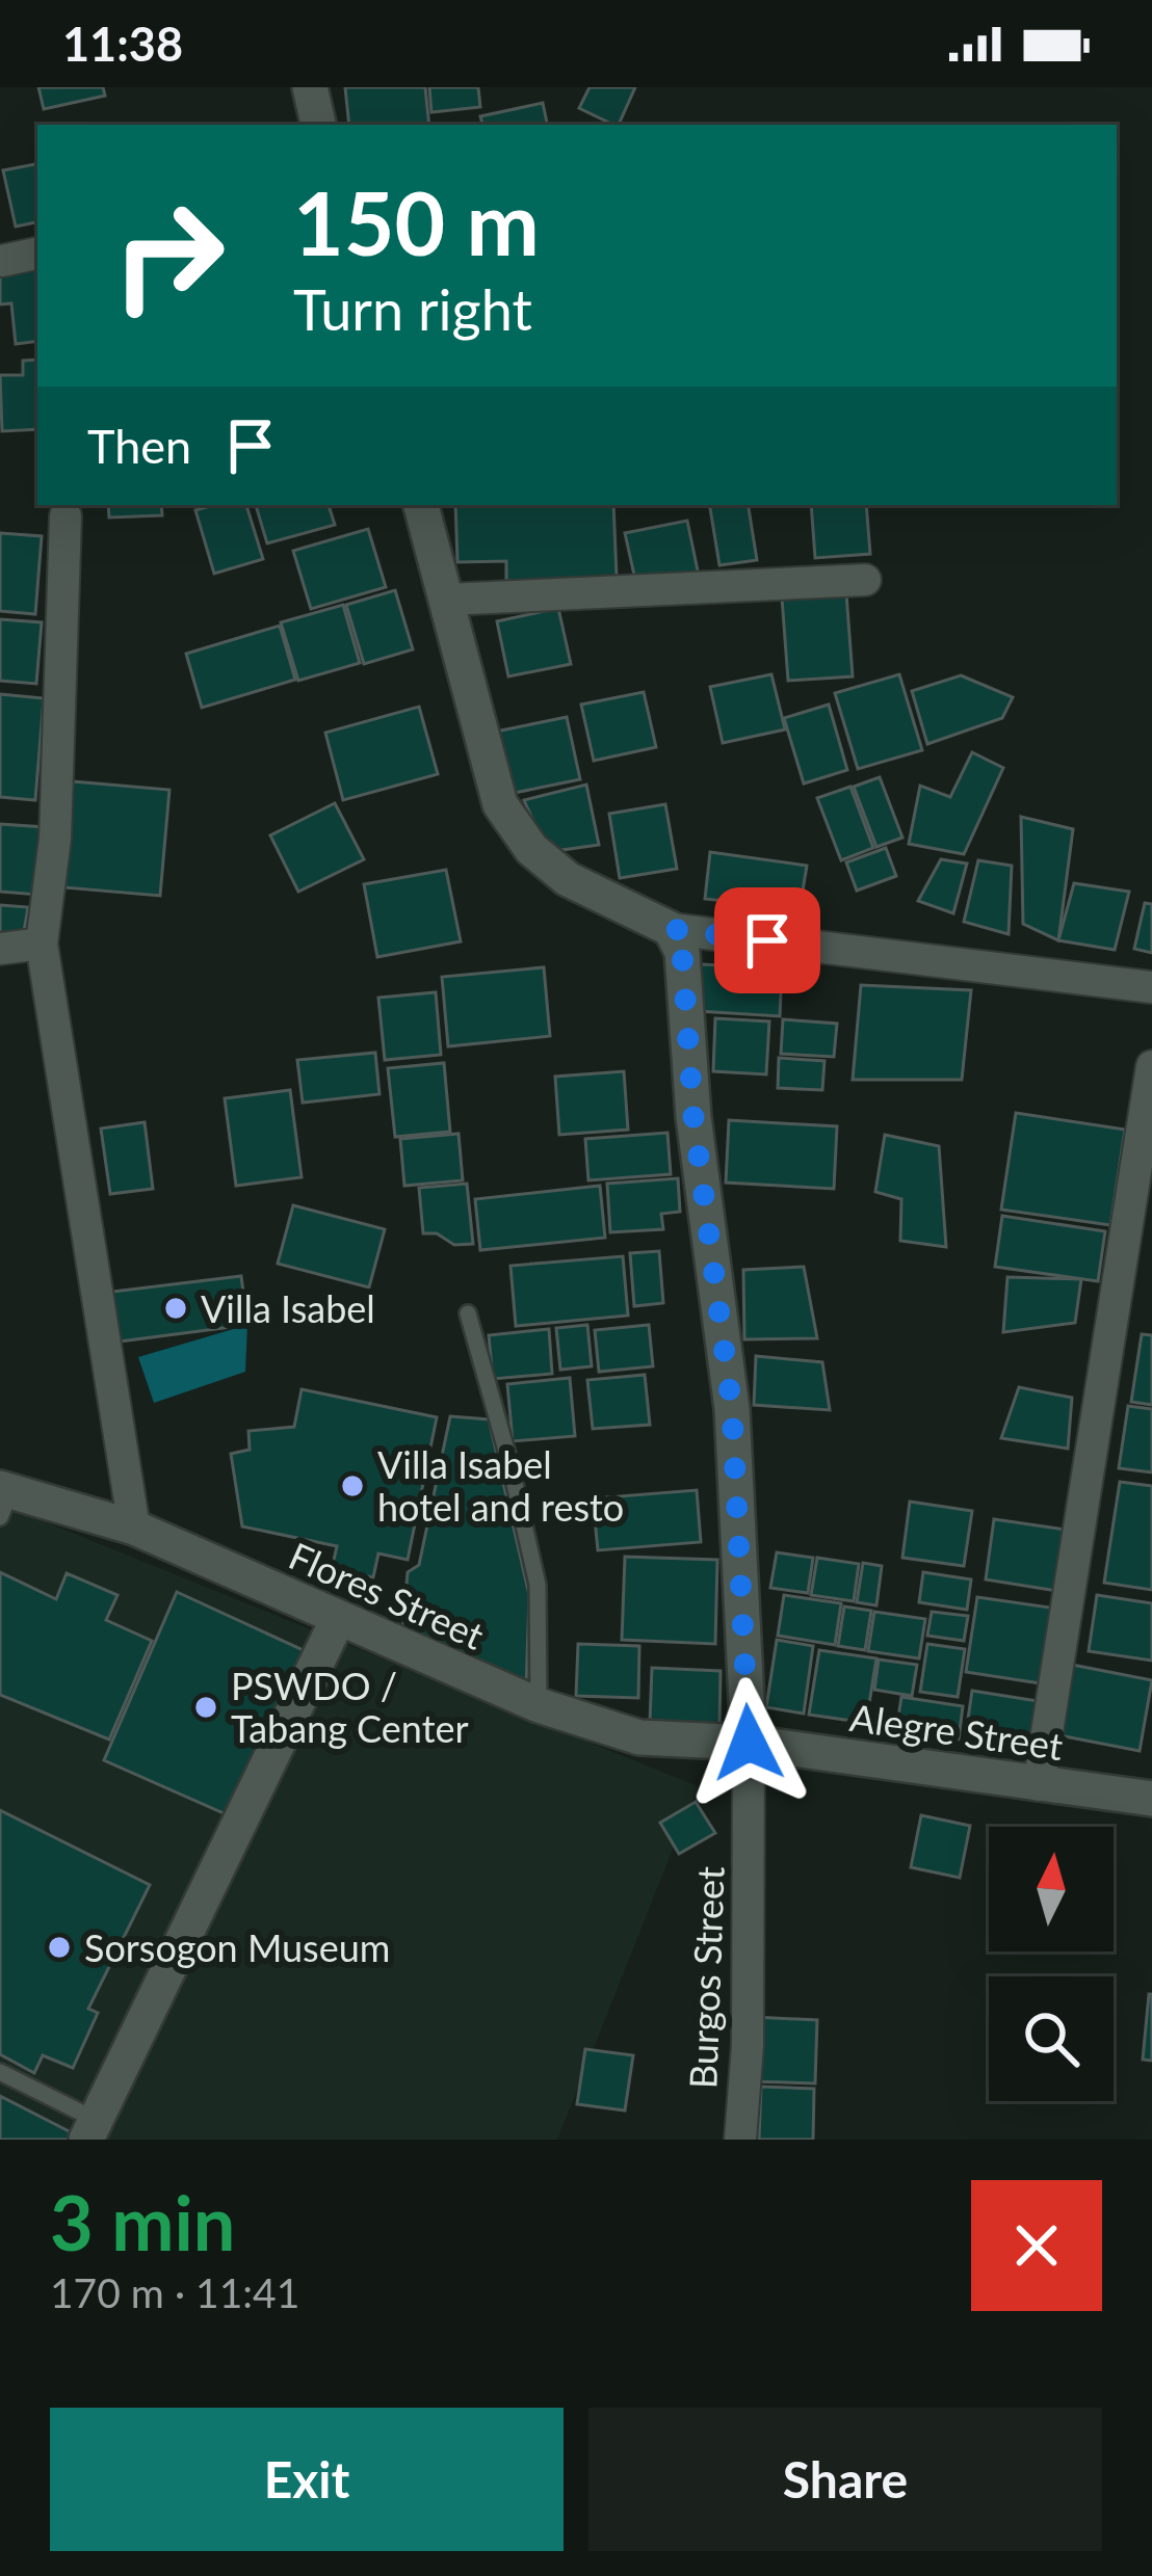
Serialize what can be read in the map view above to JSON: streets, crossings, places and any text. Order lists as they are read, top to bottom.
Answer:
{
  "streets": {
    "street": ["Flores Street", "Alegre Street", "Burgos Street"]
  },
  "crossings": [
    ["Flores Street", "Alegre Street"],
    ["Flores Street", "Burgos Street"],
    ["Alegre Street", "Burgos Street"]
  ],
  "places": [
    "Villa Isabel",
    "Villa Isabel hotel and resto",
    "PSWDO / Tabang Center",
    "Sorsogon Museum"
  ],
  "north": "top",
  "page": {
    "status": "11:38",
    "turn": ["150 m", "Turn right"],
    "then": "Then",
    "heading": ["3 min", "170 m · 11:41"],
    "buttons": ["Exit", "Share"]
  }
}
